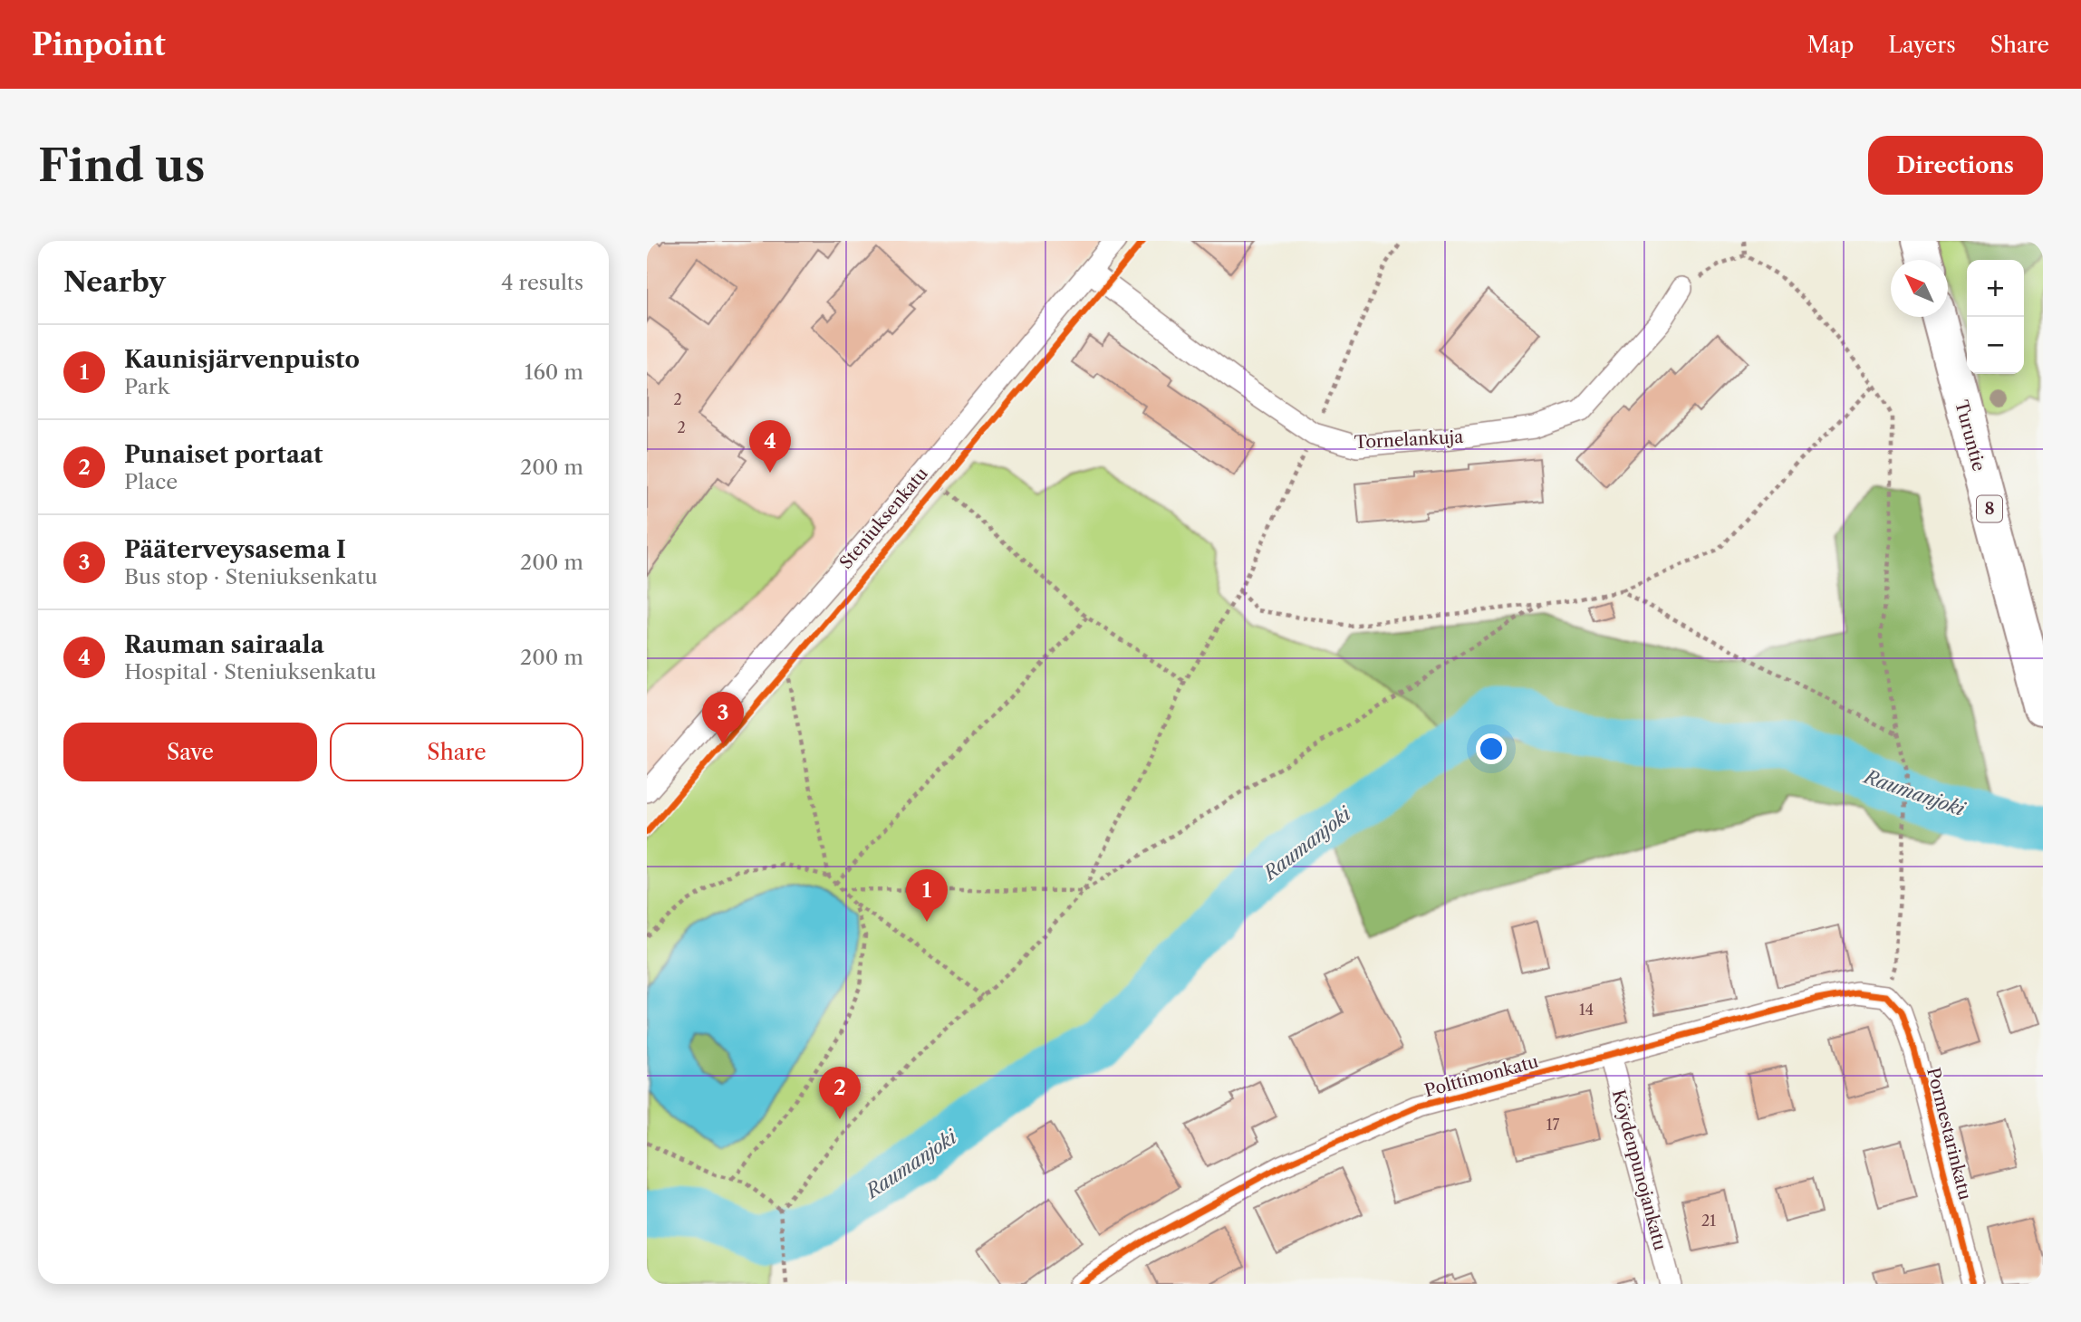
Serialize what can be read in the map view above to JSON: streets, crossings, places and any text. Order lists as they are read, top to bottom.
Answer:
{
  "streets": {
    "highway": ["Turuntie", "8"],
    "street": [
      "Tornelankuja",
      "Steniuksenkatu",
      "Polttimonkatu",
      "Pormestarinkatu",
      "Köydenpunojankatu"
    ]
  },
  "crossings": [
    ["Tornelankuja", "Steniuksenkatu"],
    ["Polttimonkatu", "Pormestarinkatu"],
    ["Polttimonkatu", "Köydenpunojankatu"]
  ],
  "water": ["Raumanjoki"],
  "house_numbers": [
    "2",
    "2",
    "14",
    "17",
    "21"
  ],
  "north": "top left",
  "page": {
    "header": "Pinpoint",
    "nav": ["Map", "Layers", "Share"],
    "buttons": [
      "Directions",
      ["Save", "Share"]
    ],
    "title": "Find us",
    "heading": ["Nearby", "4 results"],
    "map_buttons": ["+", "−"],
    "list": [
      {
        "mark": "1",
        "name": "Kaunisjärvenpuisto",
        "note": "Park",
        "value": "160 m"
      },
      {
        "mark": "2",
        "name": "Punaiset portaat",
        "note": "Place",
        "value": "200 m"
      },
      {
        "mark": "3",
        "name": "Pääterveysasema I",
        "note": "Bus stop · Steniuksenkatu",
        "value": "200 m"
      },
      {
        "mark": "4",
        "name": "Rauman sairaala",
        "note": "Hospital · Steniuksenkatu",
        "value": "200 m"
      }
    ],
    "pins": [
      "4",
      "3",
      "1",
      "2"
    ]
  }
}
